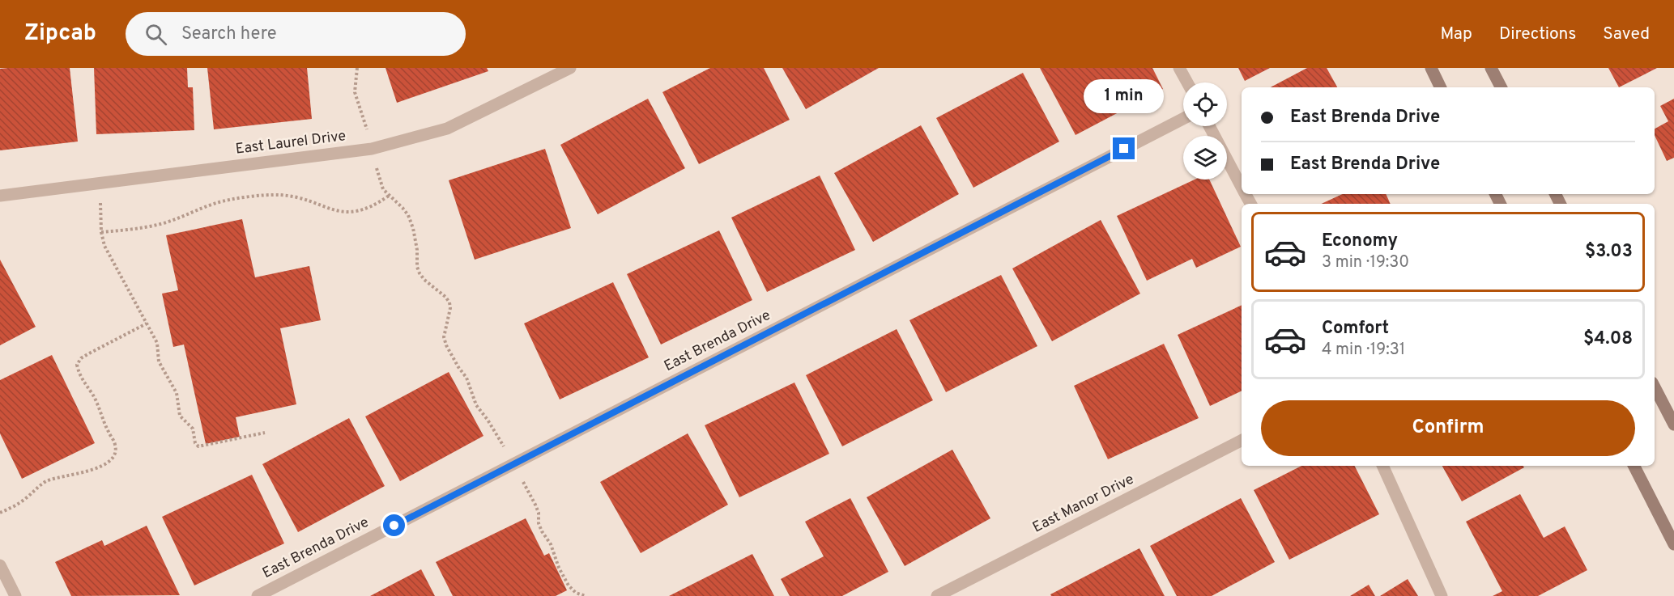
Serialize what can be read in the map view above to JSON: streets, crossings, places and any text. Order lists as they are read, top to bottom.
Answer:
{
  "streets": {
    "street": ["East Laurel Drive", "East Brenda Drive", "East Manor Drive"]
  },
  "page": {
    "header": "Zipcab",
    "search": "Search here",
    "nav": ["Map", "Directions", "Saved"],
    "bubble": "1 min",
    "banner": ["East Brenda Drive", "East Brenda Drive"],
    "list": [
      {
        "name": "Economy",
        "note": "3 min · 19:30",
        "value": "$3.03"
      },
      {
        "name": "Comfort",
        "note": "4 min · 19:31",
        "value": "$4.08"
      }
    ],
    "buttons": "Confirm"
  }
}
